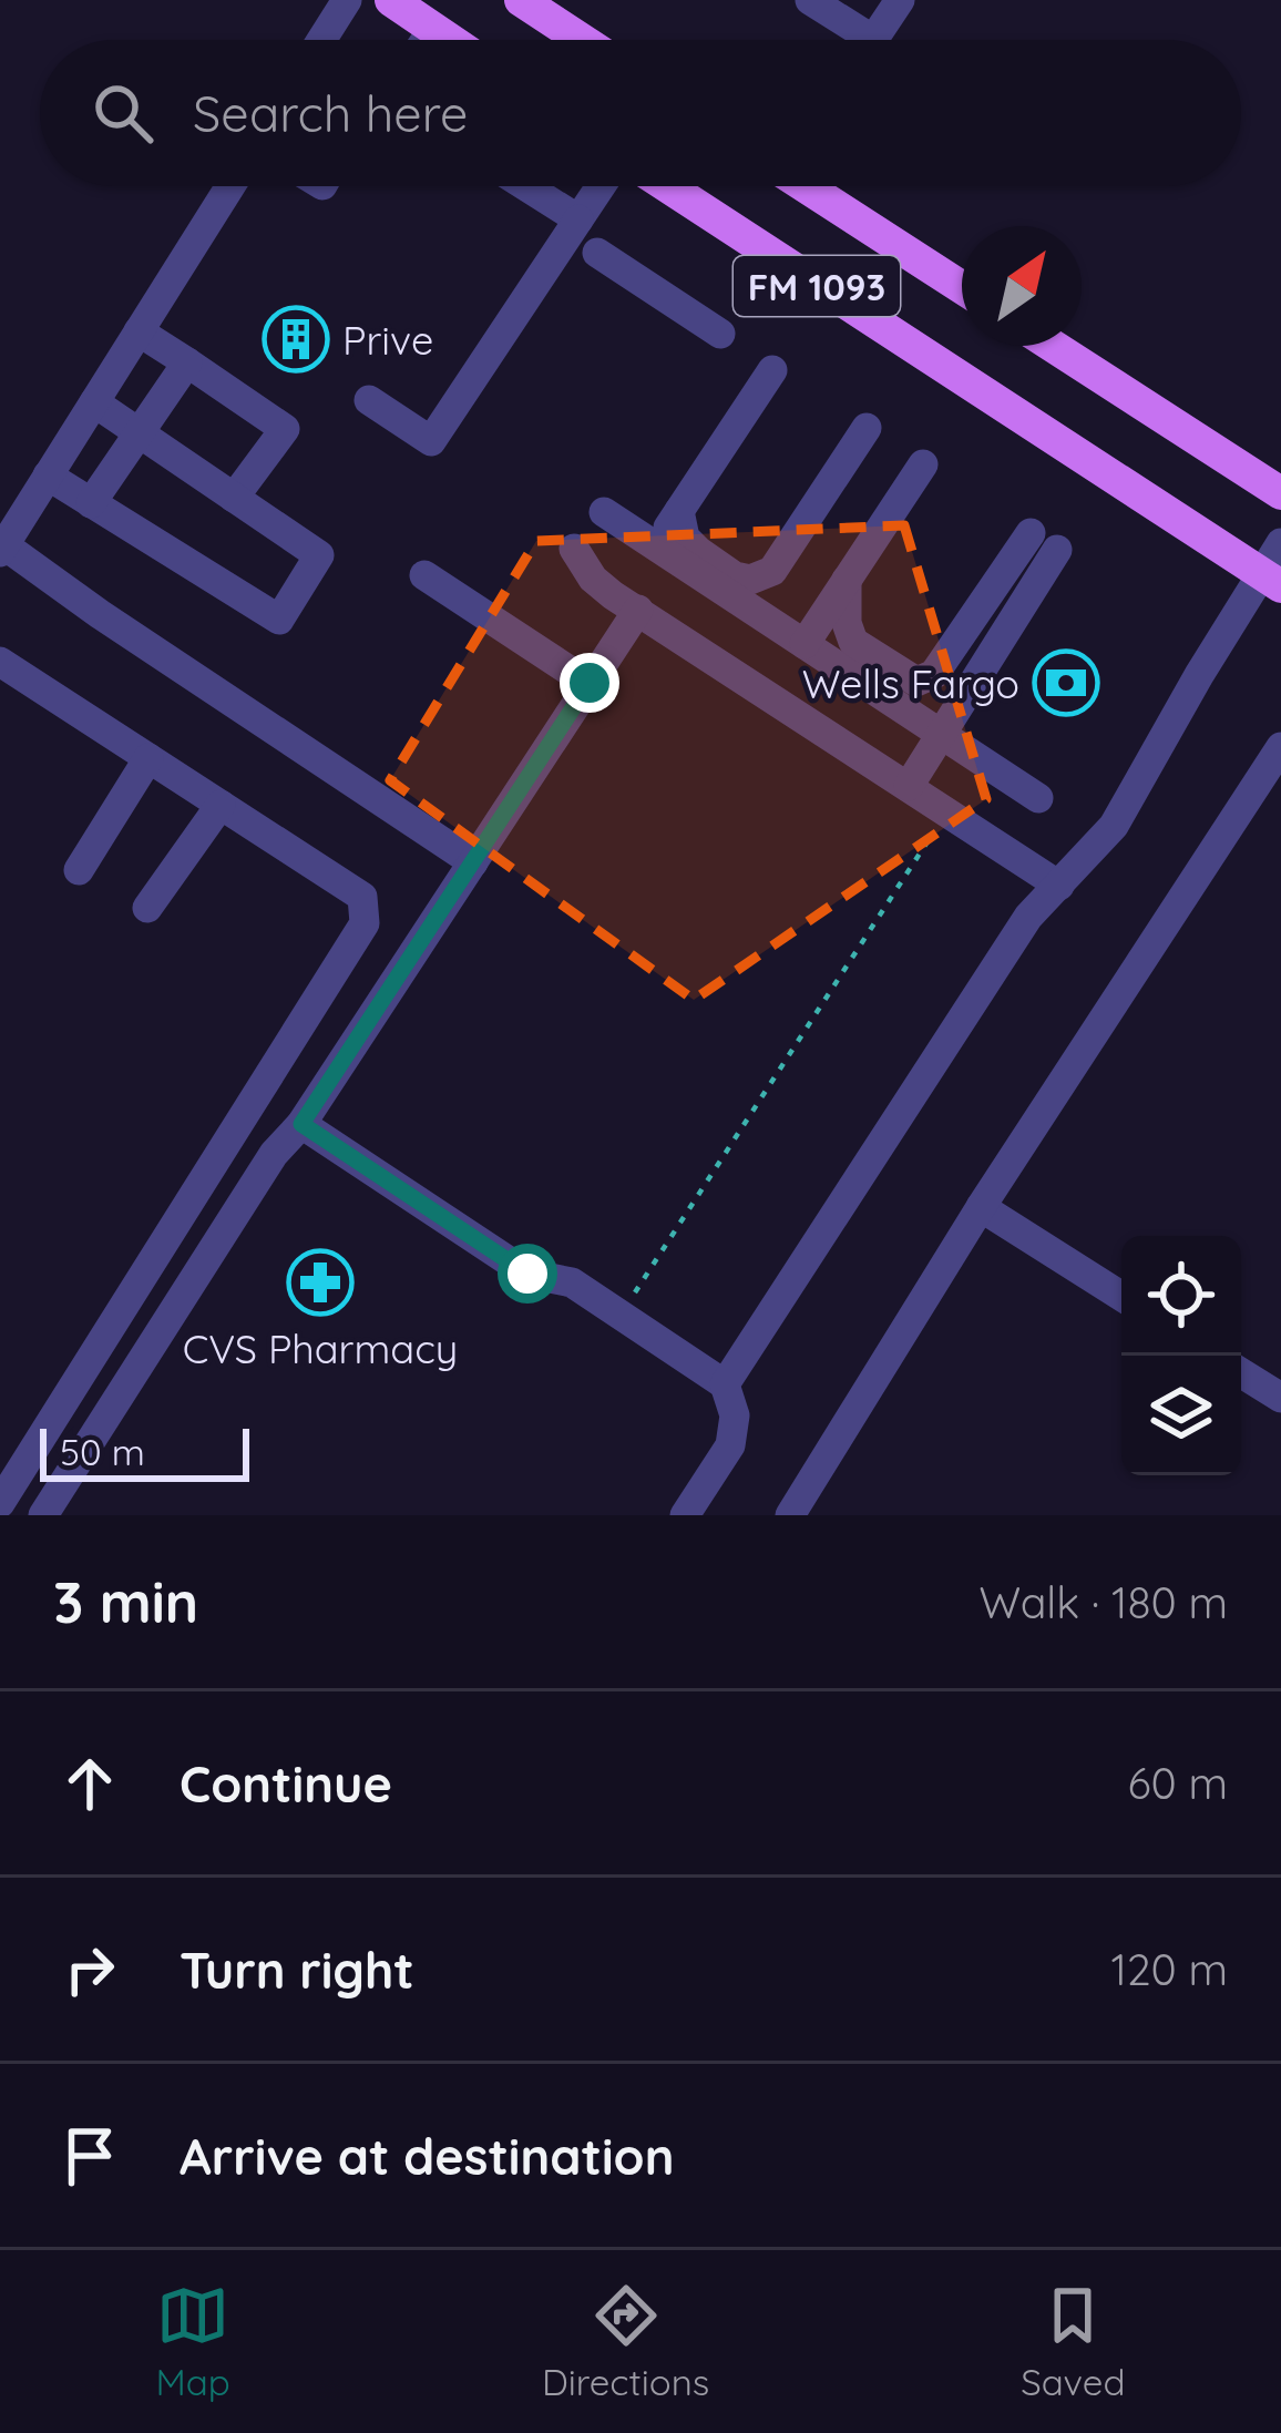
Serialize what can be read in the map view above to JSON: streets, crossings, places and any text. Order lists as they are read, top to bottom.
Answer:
{
  "streets": {
    "main road": ["FM 1093"]
  },
  "places": {
    "building": ["Prive"],
    "bank": ["Wells Fargo"],
    "pharmacy": ["CVS Pharmacy"]
  },
  "scale_bar": "50 m",
  "north": "top right",
  "page": {
    "search": "Search here",
    "scale": "50 m",
    "heading": ["3 min", "Walk · 180 m"],
    "list": [
      ["Continue", "60 m"],
      ["Turn right", "120 m"],
      "Arrive at destination"
    ],
    "nav": ["Map", "Directions", "Saved"]
  }
}
